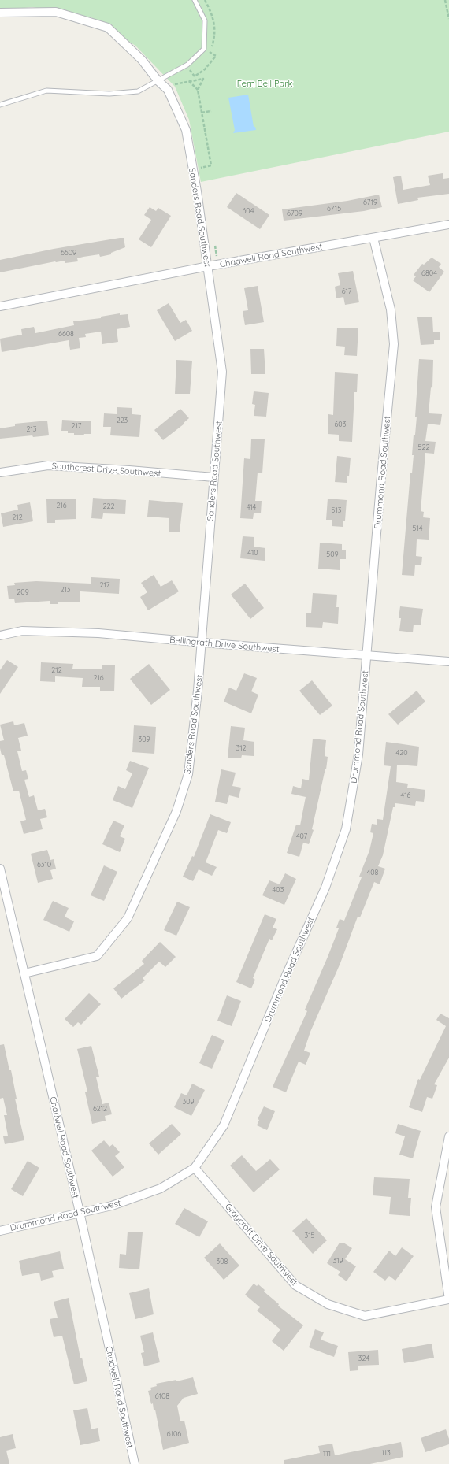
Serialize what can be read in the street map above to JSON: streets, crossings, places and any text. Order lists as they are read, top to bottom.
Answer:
{
  "streets": {
    "street": [
      "Sanders Road Southwest",
      "Chadwell Road Southwest",
      "Southcrest Drive Southwest",
      "Drummond Road Southwest",
      "Bellingrath Drive Southwest",
      "Graycroft Drive Southwest"
    ]
  },
  "crossings": [
    ["Sanders Road Southwest", "Chadwell Road Southwest"],
    ["Sanders Road Southwest", "Southcrest Drive Southwest"],
    ["Sanders Road Southwest", "Bellingrath Drive Southwest"],
    ["Chadwell Road Southwest", "Drummond Road Southwest"],
    ["Drummond Road Southwest", "Bellingrath Drive Southwest"],
    ["Drummond Road Southwest", "Graycroft Drive Southwest"]
  ],
  "parks": ["Fern Bell Park"],
  "house_numbers": [
    "6719",
    "6715",
    "604",
    "6709",
    "6609",
    "6804",
    "617",
    "6608",
    "223",
    "603",
    "217",
    "213",
    "522",
    "216",
    "222",
    "414",
    "513",
    "212",
    "514",
    "410",
    "509",
    "217",
    "213",
    "209",
    "212",
    "216",
    "309",
    "312",
    "420",
    "416",
    "407",
    "6310",
    "408",
    "403",
    "309",
    "6212",
    "315",
    "319",
    "308",
    "324",
    "6108",
    "6106",
    "113",
    "111"
  ]
}
